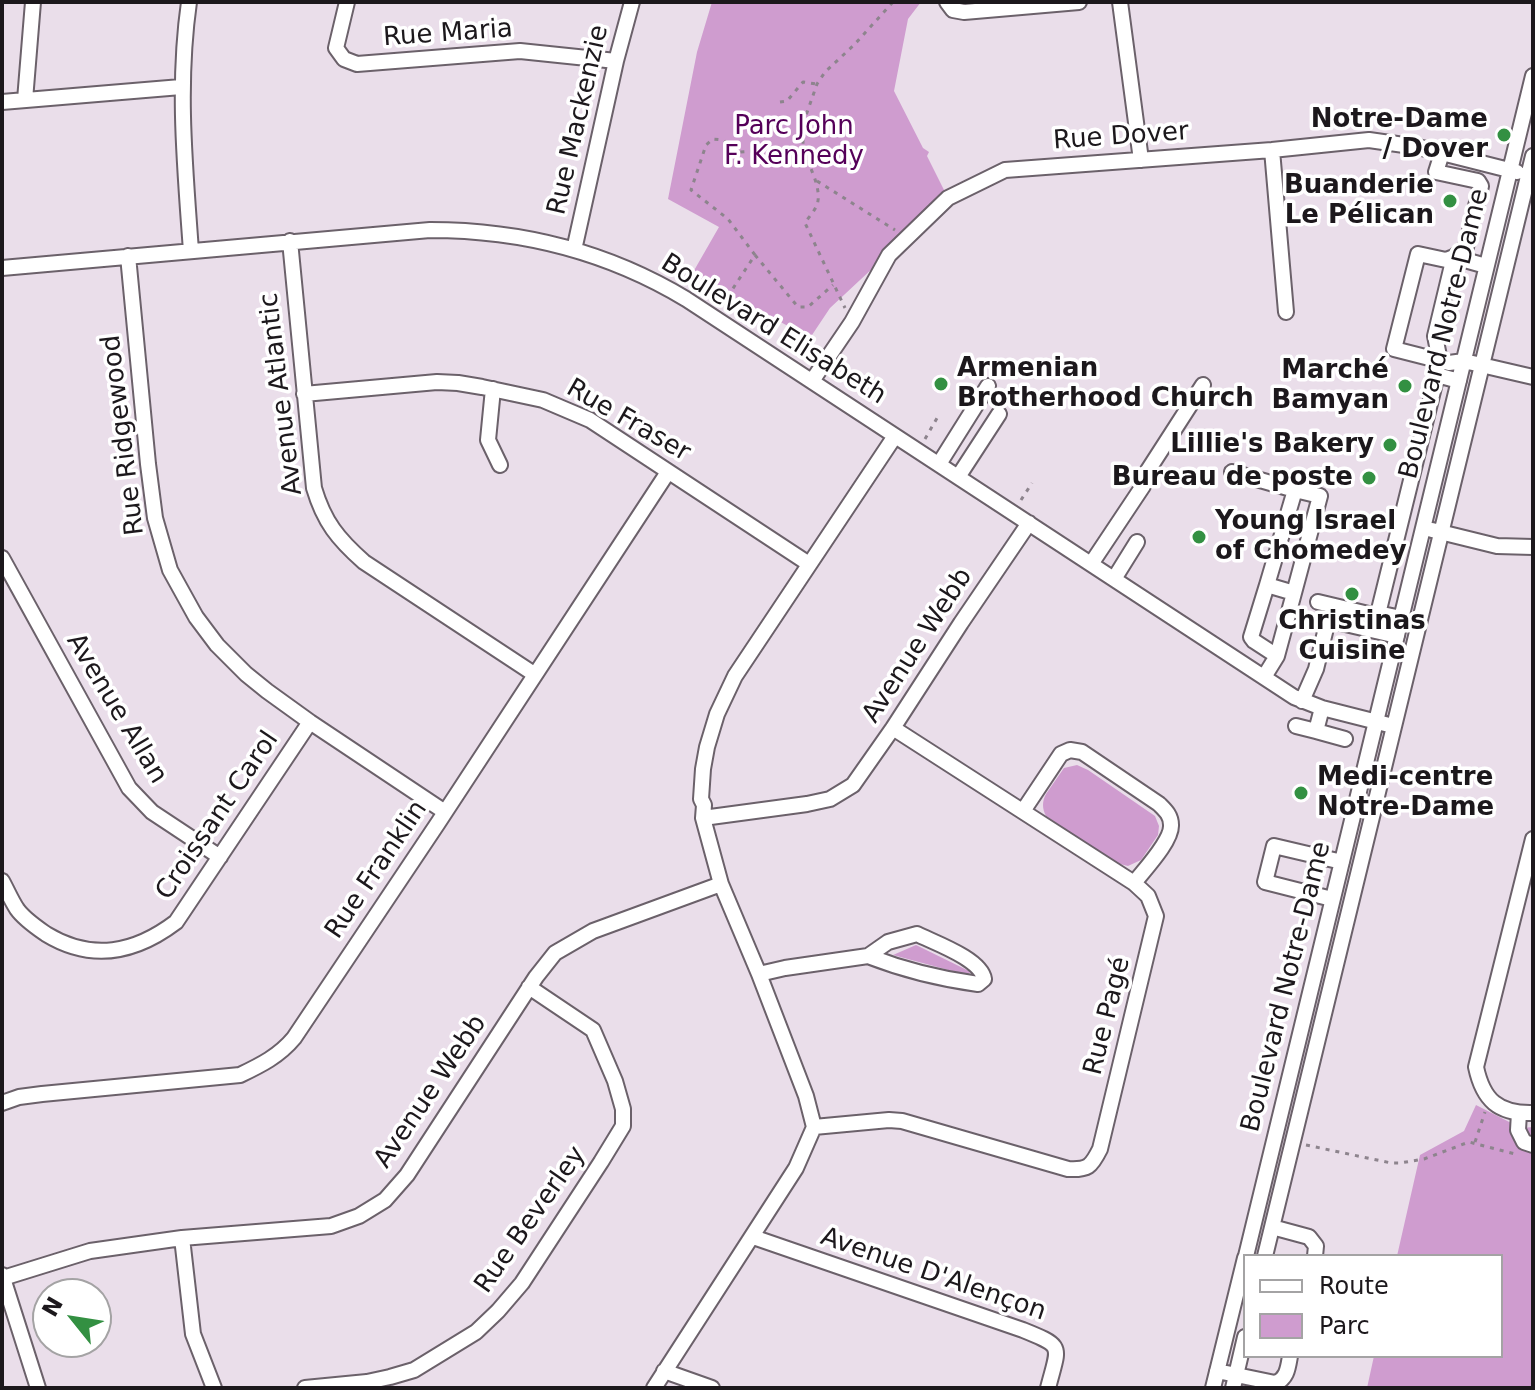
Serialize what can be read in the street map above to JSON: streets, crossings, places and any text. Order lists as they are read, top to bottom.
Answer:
{
  "streets": {
    "street": [
      "Rue Maria",
      "Rue Mackenzie",
      "Rue Dover",
      "Boulevard Elisabeth",
      "Boulevard Notre-Dame",
      "Avenue Atlantic",
      "Rue Fraser",
      "Rue Ridgewood",
      "Avenue Webb",
      "Avenue Allan",
      "Croissant Carol",
      "Rue Franklin",
      "Rue Pagé",
      "Rue Beverley",
      "Avenue D'Alençon"
    ]
  },
  "crossings": [
    ["Rue Maria", "Rue Mackenzie"],
    ["Rue Mackenzie", "Boulevard Elisabeth"],
    ["Rue Dover", "Boulevard Elisabeth"],
    ["Rue Dover", "Boulevard Notre-Dame"],
    ["Boulevard Elisabeth", "Boulevard Notre-Dame"],
    ["Boulevard Elisabeth", "Avenue Atlantic"],
    ["Boulevard Elisabeth", "Rue Ridgewood"],
    ["Boulevard Elisabeth", "Avenue Webb"],
    ["Avenue Atlantic", "Rue Fraser"],
    ["Avenue Atlantic", "Rue Franklin"],
    ["Rue Fraser", "Rue Franklin"],
    ["Rue Ridgewood", "Croissant Carol"],
    ["Rue Ridgewood", "Rue Franklin"],
    ["Avenue Webb", "Rue Pagé"],
    ["Avenue Webb", "Rue Beverley"],
    ["Avenue Allan", "Croissant Carol"]
  ],
  "parks": ["Parc John F. Kennedy"],
  "places": [
    "Notre-Dame / Dover",
    "Buanderie Le Pélican",
    "Armenian Brotherhood Church",
    "Marché Bamyan",
    "Lillie's Bakery",
    "Bureau de poste",
    "Young Israel of Chomedey",
    "Christinas Cuisine",
    "Medi-centre Notre-Dame"
  ],
  "legend": ["Route", "Parc"],
  "north": "top left"
}
